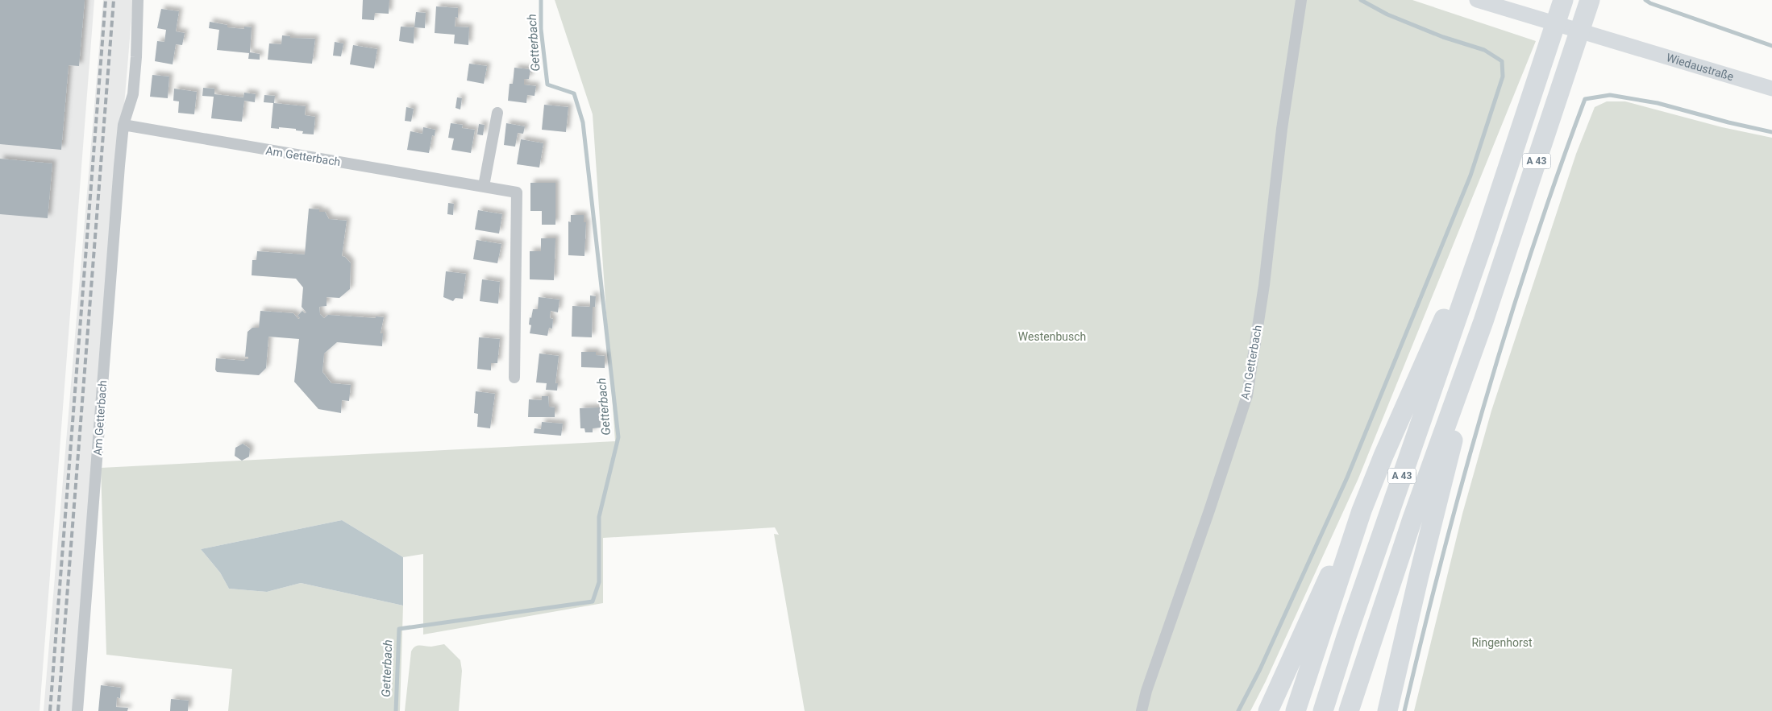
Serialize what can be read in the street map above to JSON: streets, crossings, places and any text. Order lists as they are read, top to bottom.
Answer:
{
  "streets": {
    "highway": ["A 43"],
    "main road": ["Wiedaustraße"],
    "street": ["Am Getterbach"]
  },
  "water": ["Getterbach"],
  "parks": ["Westenbusch", "Ringenhorst"]
}
